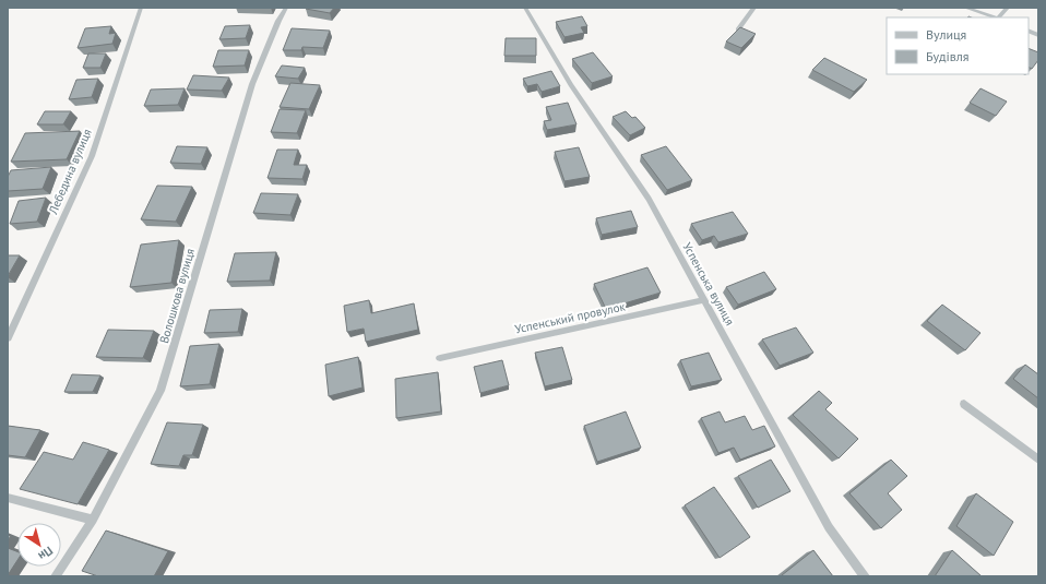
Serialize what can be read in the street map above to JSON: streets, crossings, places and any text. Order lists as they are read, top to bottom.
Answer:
{
  "streets": {
    "street": [
      "Лебедина вулиця",
      "Успенська вулиця",
      "Волошкова вулиця",
      "Успенський провулок"
    ]
  },
  "crossings": [
    ["Успенська вулиця", "Успенський провулок"]
  ],
  "legend": ["Вулиця", "Будівля"],
  "north": "bottom right"
}
